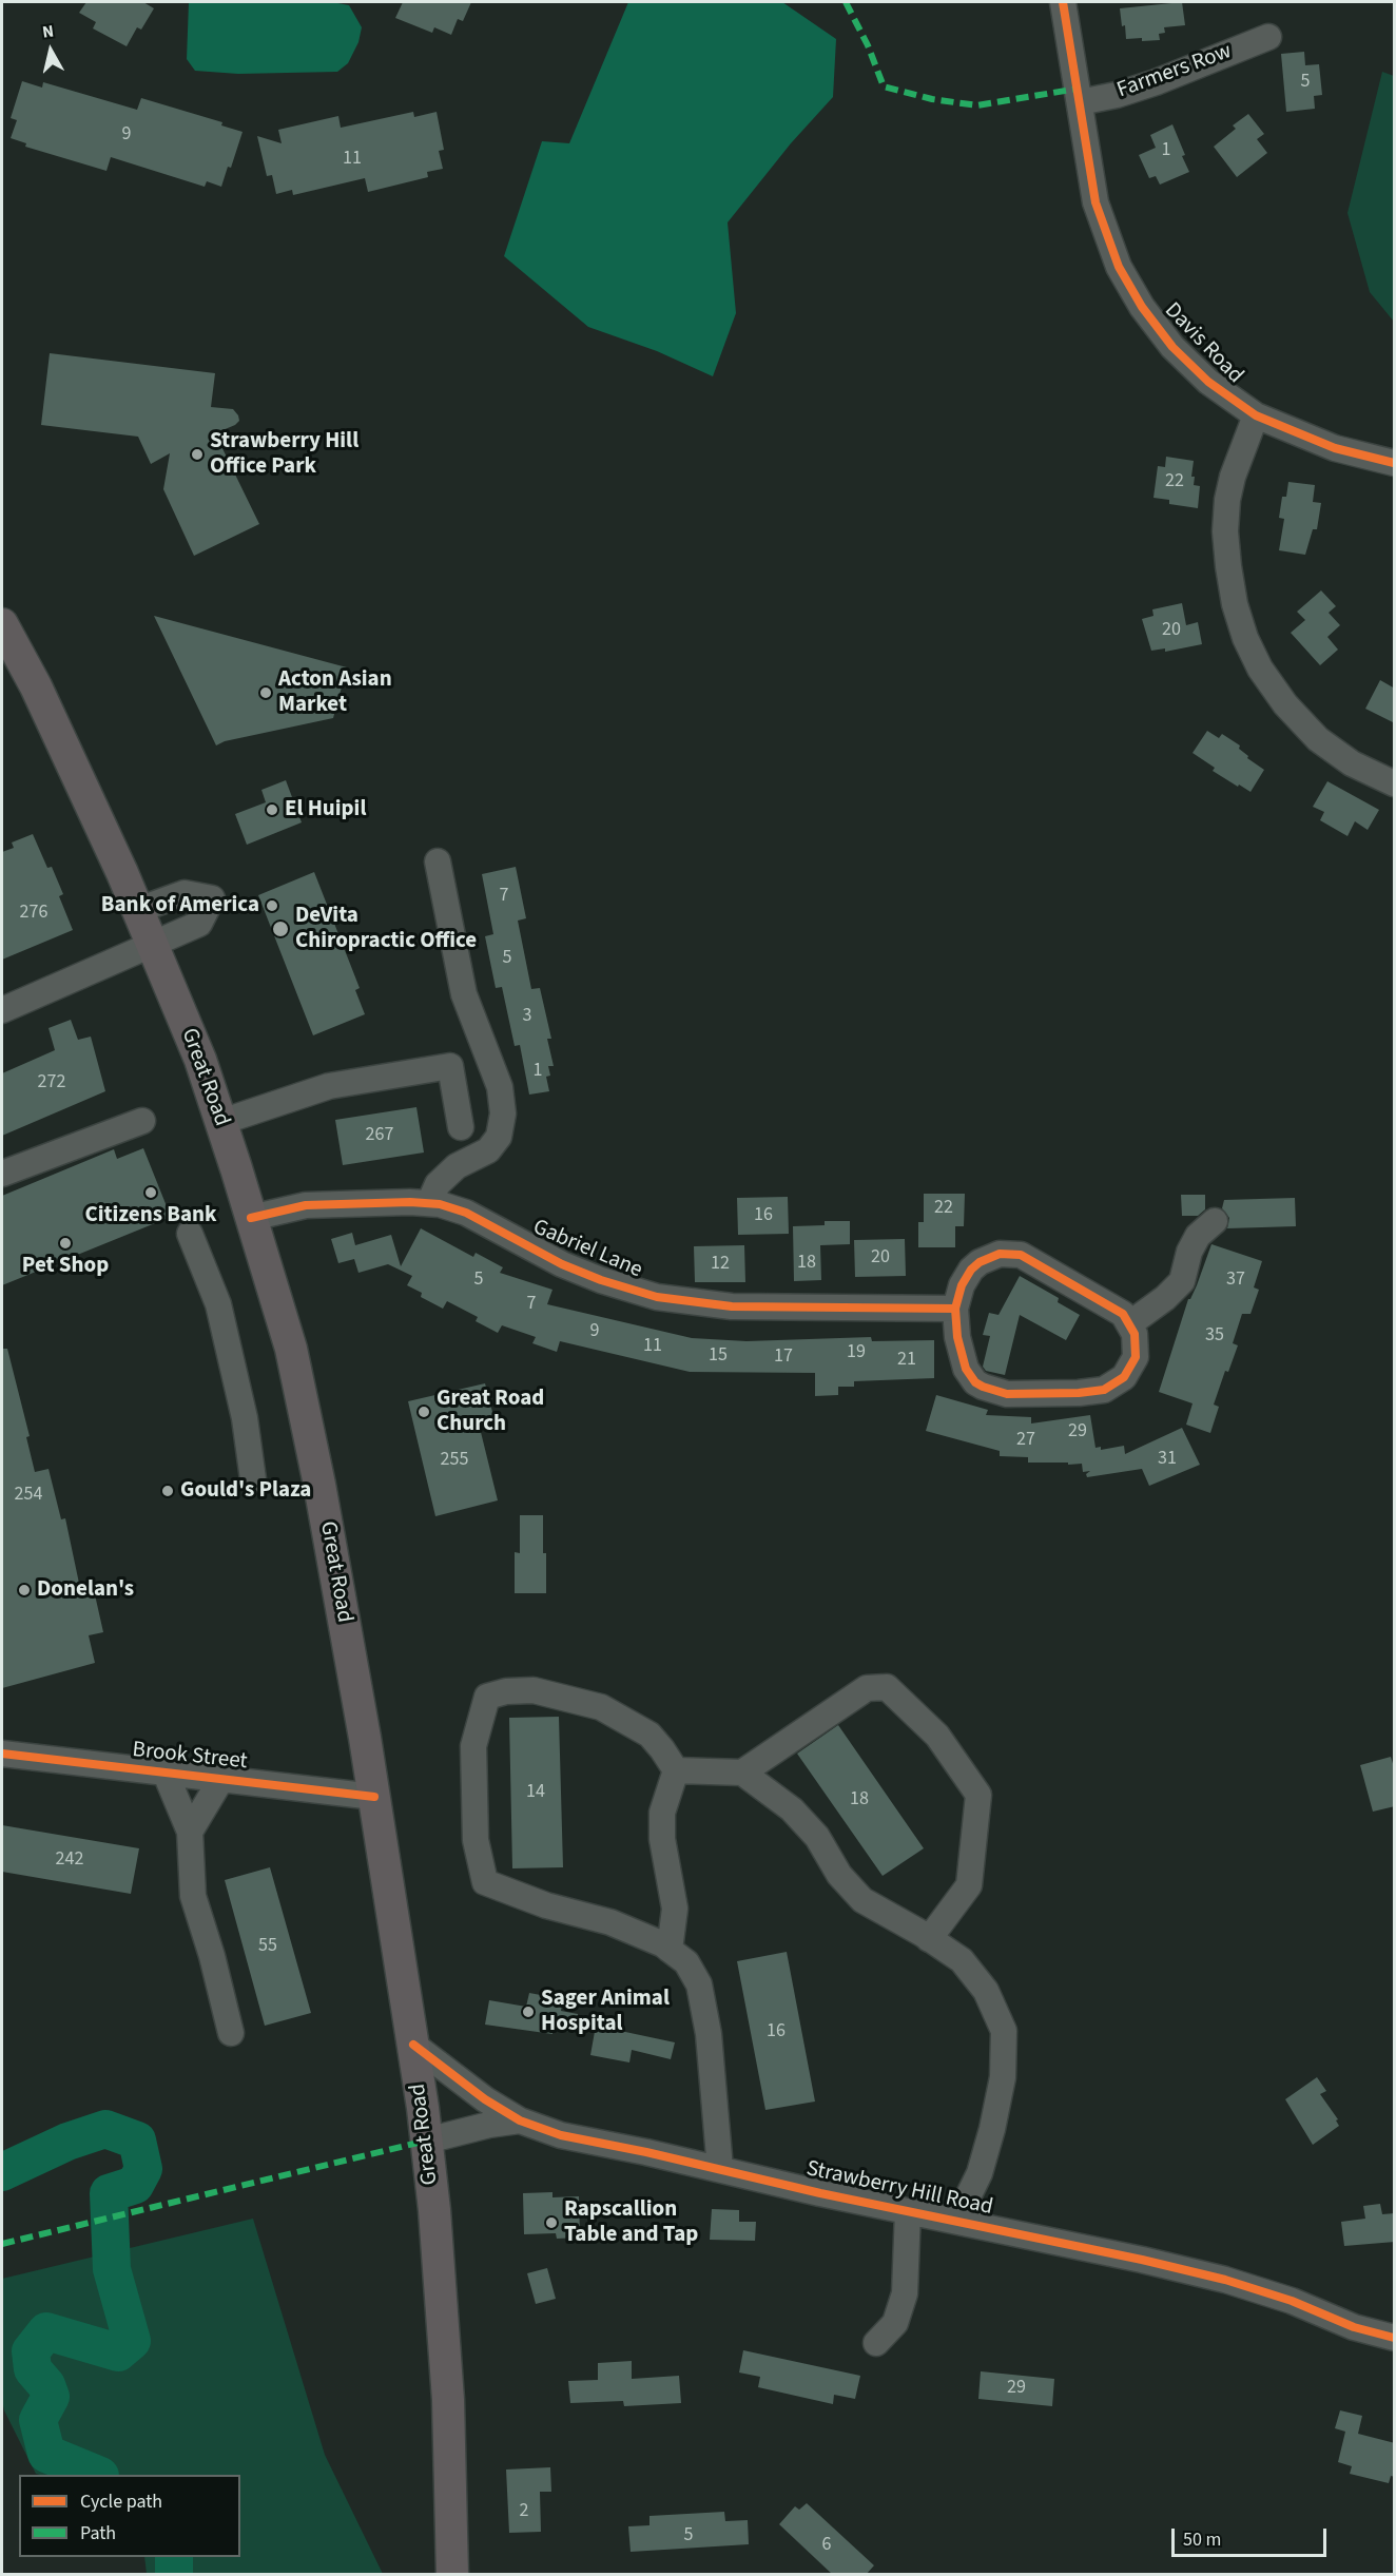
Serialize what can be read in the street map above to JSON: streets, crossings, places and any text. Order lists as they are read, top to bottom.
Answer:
{
  "streets": {
    "main road": ["Great Road"],
    "street": [
      "Farmers Row",
      "Davis Road",
      "Gabriel Lane",
      "Brook Street",
      "Strawberry Hill Road"
    ]
  },
  "crossings": [
    ["Farmers Row", "Davis Road"],
    ["Great Road", "Gabriel Lane"],
    ["Great Road", "Brook Street"],
    ["Great Road", "Strawberry Hill Road"]
  ],
  "places": [
    "Strawberry Hill Office Park",
    "Acton Asian Market",
    "El Huipil",
    "Bank of America",
    "DeVita Chiropractic Office",
    "Citizens Bank",
    "Pet Shop",
    "Great Road Church",
    "Gould's Plaza",
    "Donelan's",
    "Sager Animal Hospital",
    "Rapscallion Table and Tap"
  ],
  "house_numbers": [
    "5",
    "9",
    "1",
    "11",
    "22",
    "20",
    "7",
    "276",
    "5",
    "3",
    "1",
    "272",
    "267",
    "22",
    "16",
    "20",
    "18",
    "12",
    "5",
    "37",
    "7",
    "9",
    "35",
    "11",
    "19",
    "15",
    "17",
    "21",
    "29",
    "27",
    "31",
    "255",
    "254",
    "14",
    "18",
    "242",
    "55",
    "16",
    "29",
    "2",
    "5",
    "6"
  ],
  "legend": ["Cycle path", "Path"],
  "scale_bar": "50 m",
  "north": "top"
}
